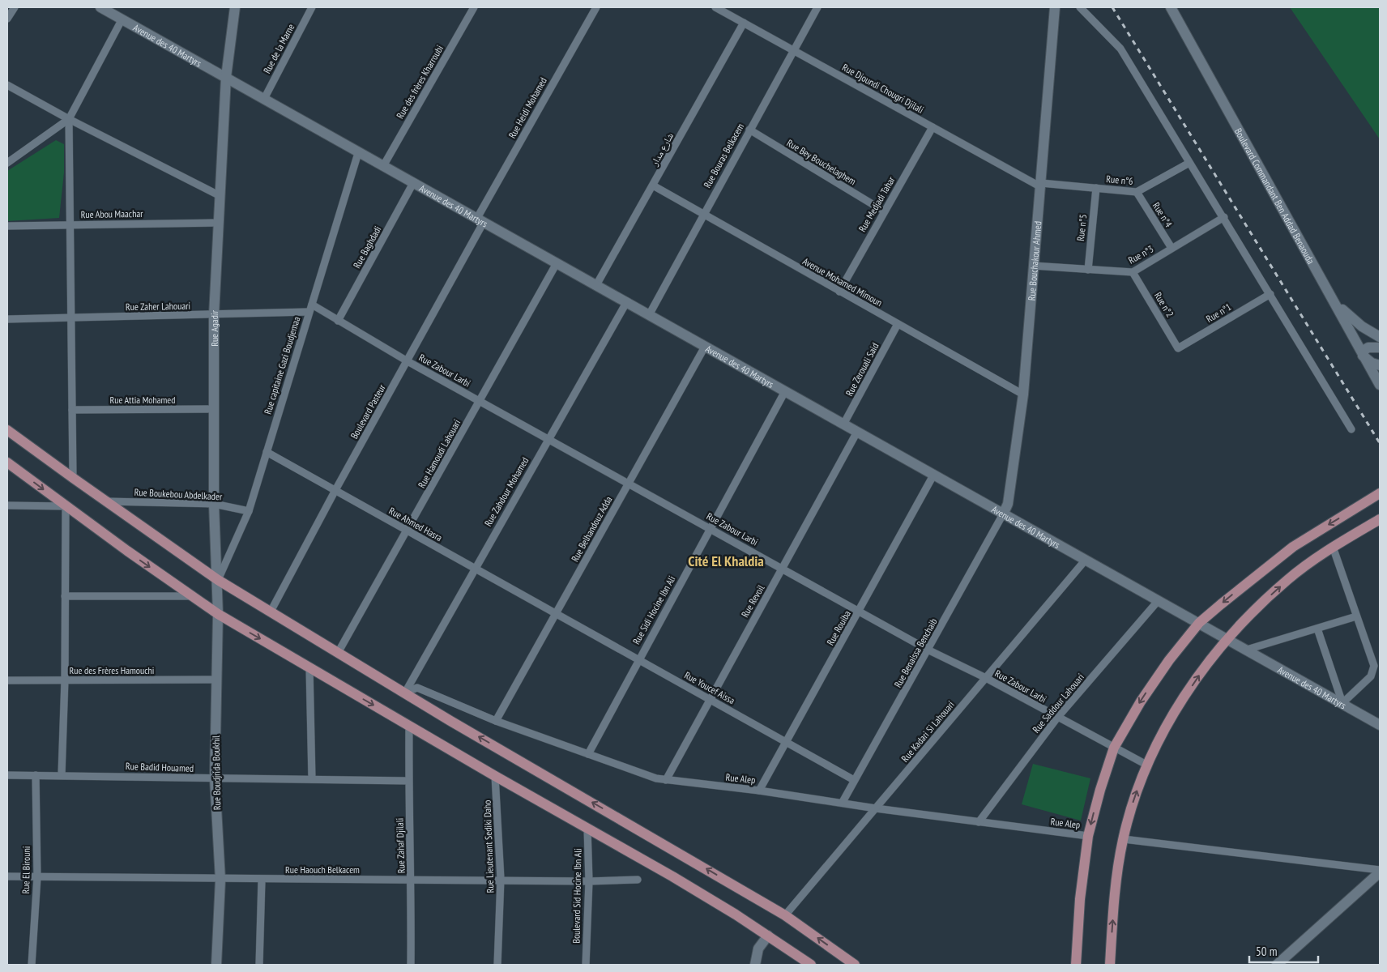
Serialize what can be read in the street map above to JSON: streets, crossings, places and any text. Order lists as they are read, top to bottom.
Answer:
{
  "streets": {
    "main road": [
      "Avenue des 40 Martyrs",
      "Boulevard Commandant Ben Addad Benaouda",
      "Rue Bouchakour Ahmed",
      "Rue Agadir",
      "Rue Boudjrida Boukhil"
    ],
    "street": [
      "Rue de la Marne",
      "Rue des frères Kharroubi",
      "Rue Djoundi Chougri Djilali",
      "Rue Heidi Mohamed",
      "شارع مدار",
      "Rue Bouras Belkacem",
      "Rue Bey Bouchelaghem",
      "Rue n°6",
      "Rue Medjadi Tahar",
      "Rue Abou Maachar",
      "Rue n°4",
      "Rue n°5",
      "Rue Baghdadi",
      "Rue n°3",
      "Avenue Mohamed Mimoun",
      "Rue n°2",
      "Rue Zaher Lahouari",
      "Rue n°1",
      "Rue capitaine Gazi Boudjemaa",
      "Rue Zerouali Said",
      "Rue Zabour Larbi",
      "Rue Attia Mohamed",
      "Boulevard Pasteur",
      "Rue Hamoudi Lahouari",
      "Rue Zahdour Mohamed",
      "Rue Boukebou Abdelkader",
      "Rue Ahmed Hasra",
      "Rue Belhandouz Adda",
      "Rue Revoil",
      "Rue Sidi Hocine Ibn Ali",
      "Rue Rouiba",
      "Rue Benaissa Benchaib",
      "Rue des Frères Hamouchi",
      "Rue Youcef Aissa",
      "Rue Saddour Lahouari",
      "Rue Kadari Si Lahouari",
      "Rue Badid Houamed",
      "Rue Alep",
      "Rue Zahaf Djilali",
      "Rue Lieutenant Sediki Daho",
      "Rue Haouch Belkacem",
      "Rue El Birouni",
      "Boulevard Sid Hocine Ibn Ali"
    ]
  },
  "crossings": [
    ["Avenue des 40 Martyrs", "Rue de la Marne"],
    ["Avenue des 40 Martyrs", "Rue des frères Kharroubi"],
    ["Avenue des 40 Martyrs", "Rue Heidi Mohamed"],
    ["Avenue des 40 Martyrs", "شارع مدار"],
    ["Avenue des 40 Martyrs", "Rue Bouras Belkacem"],
    ["Avenue des 40 Martyrs", "Rue Baghdadi"],
    ["Avenue des 40 Martyrs", "Rue Bouchakour Ahmed"],
    ["Avenue des 40 Martyrs", "Rue Agadir"],
    ["Avenue des 40 Martyrs", "Rue capitaine Gazi Boudjemaa"],
    ["Avenue des 40 Martyrs", "Rue Zerouali Said"],
    ["Avenue des 40 Martyrs", "Boulevard Pasteur"],
    ["Avenue des 40 Martyrs", "Rue Hamoudi Lahouari"],
    ["Avenue des 40 Martyrs", "Rue Zahdour Mohamed"],
    ["Avenue des 40 Martyrs", "Rue Belhandouz Adda"],
    ["Avenue des 40 Martyrs", "Rue Revoil"],
    ["Avenue des 40 Martyrs", "Rue Sidi Hocine Ibn Ali"],
    ["Avenue des 40 Martyrs", "Rue Rouiba"],
    ["Avenue des 40 Martyrs", "Rue Benaissa Benchaib"],
    ["Avenue des 40 Martyrs", "Rue Saddour Lahouari"],
    ["Avenue des 40 Martyrs", "Rue Kadari Si Lahouari"],
    ["Rue Djoundi Chougri Djilali", "شارع مدار"],
    ["Rue Djoundi Chougri Djilali", "Rue Bouras Belkacem"],
    ["Rue Djoundi Chougri Djilali", "Rue n°6"],
    ["Rue Djoundi Chougri Djilali", "Rue Medjadi Tahar"],
    ["Rue Djoundi Chougri Djilali", "Rue Bouchakour Ahmed"],
    ["Rue Heidi Mohamed", "Boulevard Pasteur"],
    ["شارع مدار", "Avenue Mohamed Mimoun"],
    ["Rue Bouras Belkacem", "Rue Bey Bouchelaghem"],
    ["Rue Bouras Belkacem", "Avenue Mohamed Mimoun"],
    ["Rue Bey Bouchelaghem", "Rue Medjadi Tahar"],
    ["Rue n°6", "Rue n°4"],
    ["Rue n°6", "Rue n°5"],
    ["Rue n°6", "Rue Bouchakour Ahmed"],
    ["Rue Medjadi Tahar", "Avenue Mohamed Mimoun"],
    ["Rue Abou Maachar", "Rue Agadir"],
    ["Rue n°4", "Rue n°3"],
    ["Rue n°5", "Rue n°3"],
    ["Rue Baghdadi", "Rue Zabour Larbi"],
    ["Rue n°3", "Rue Bouchakour Ahmed"],
    ["Rue n°3", "Rue n°2"],
    ["Rue Bouchakour Ahmed", "Avenue Mohamed Mimoun"],
    ["Rue Bouchakour Ahmed", "Rue Benaissa Benchaib"],
    ["Avenue Mohamed Mimoun", "Rue Zerouali Said"],
    ["Rue n°2", "Rue n°1"],
    ["Rue Zaher Lahouari", "Rue Agadir"],
    ["Rue Zaher Lahouari", "Rue capitaine Gazi Boudjemaa"],
    ["Rue Agadir", "Rue capitaine Gazi Boudjemaa"],
    ["Rue Agadir", "Rue Attia Mohamed"],
    ["Rue Agadir", "Rue Boukebou Abdelkader"],
    ["Rue Agadir", "Rue Boudjrida Boukhil"],
    ["Rue capitaine Gazi Boudjemaa", "Rue Zabour Larbi"],
    ["Rue capitaine Gazi Boudjemaa", "Rue Boukebou Abdelkader"],
    ["Rue capitaine Gazi Boudjemaa", "Rue Ahmed Hasra"],
    ["Rue capitaine Gazi Boudjemaa", "Rue Boudjrida Boukhil"],
    ["Rue Zabour Larbi", "Boulevard Pasteur"],
    ["Rue Zabour Larbi", "Rue Hamoudi Lahouari"],
    ["Rue Zabour Larbi", "Rue Zahdour Mohamed"],
    ["Rue Zabour Larbi", "Rue Belhandouz Adda"],
    ["Rue Zabour Larbi", "Rue Revoil"],
    ["Rue Zabour Larbi", "Rue Sidi Hocine Ibn Ali"],
    ["Rue Zabour Larbi", "Rue Rouiba"],
    ["Rue Zabour Larbi", "Rue Benaissa Benchaib"],
    ["Rue Zabour Larbi", "Rue Saddour Lahouari"],
    ["Rue Zabour Larbi", "Rue Kadari Si Lahouari"],
    ["Boulevard Pasteur", "Rue Ahmed Hasra"],
    ["Rue Hamoudi Lahouari", "Rue Ahmed Hasra"],
    ["Rue Zahdour Mohamed", "Rue Ahmed Hasra"],
    ["Rue Zahdour Mohamed", "Rue Alep"],
    ["Rue Ahmed Hasra", "Rue Belhandouz Adda"],
    ["Rue Ahmed Hasra", "Rue Youcef Aissa"],
    ["Rue Belhandouz Adda", "Rue Youcef Aissa"],
    ["Rue Belhandouz Adda", "Rue Alep"],
    ["Rue Revoil", "Rue Youcef Aissa"],
    ["Rue Revoil", "Rue Alep"],
    ["Rue Sidi Hocine Ibn Ali", "Rue Youcef Aissa"],
    ["Rue Sidi Hocine Ibn Ali", "Rue Alep"],
    ["Rue Rouiba", "Rue Youcef Aissa"],
    ["Rue Rouiba", "Rue Alep"],
    ["Rue Benaissa Benchaib", "Rue Youcef Aissa"],
    ["Rue Benaissa Benchaib", "Rue Alep"],
    ["Rue des Frères Hamouchi", "Rue Boudjrida Boukhil"],
    ["Rue Saddour Lahouari", "Rue Alep"],
    ["Rue Kadari Si Lahouari", "Rue Alep"],
    ["Rue Badid Houamed", "Rue Boudjrida Boukhil"],
    ["Rue Badid Houamed", "Rue Zahaf Djilali"],
    ["Rue Badid Houamed", "Rue El Birouni"],
    ["Rue Boudjrida Boukhil", "Rue Haouch Belkacem"],
    ["Rue Zahaf Djilali", "Rue Haouch Belkacem"],
    ["Rue Lieutenant Sediki Daho", "Rue Haouch Belkacem"],
    ["Rue Haouch Belkacem", "Rue El Birouni"],
    ["Rue Haouch Belkacem", "Boulevard Sid Hocine Ibn Ali"]
  ],
  "districts": ["Cité El Khaldia"],
  "scale_bar": "50 m"
}
